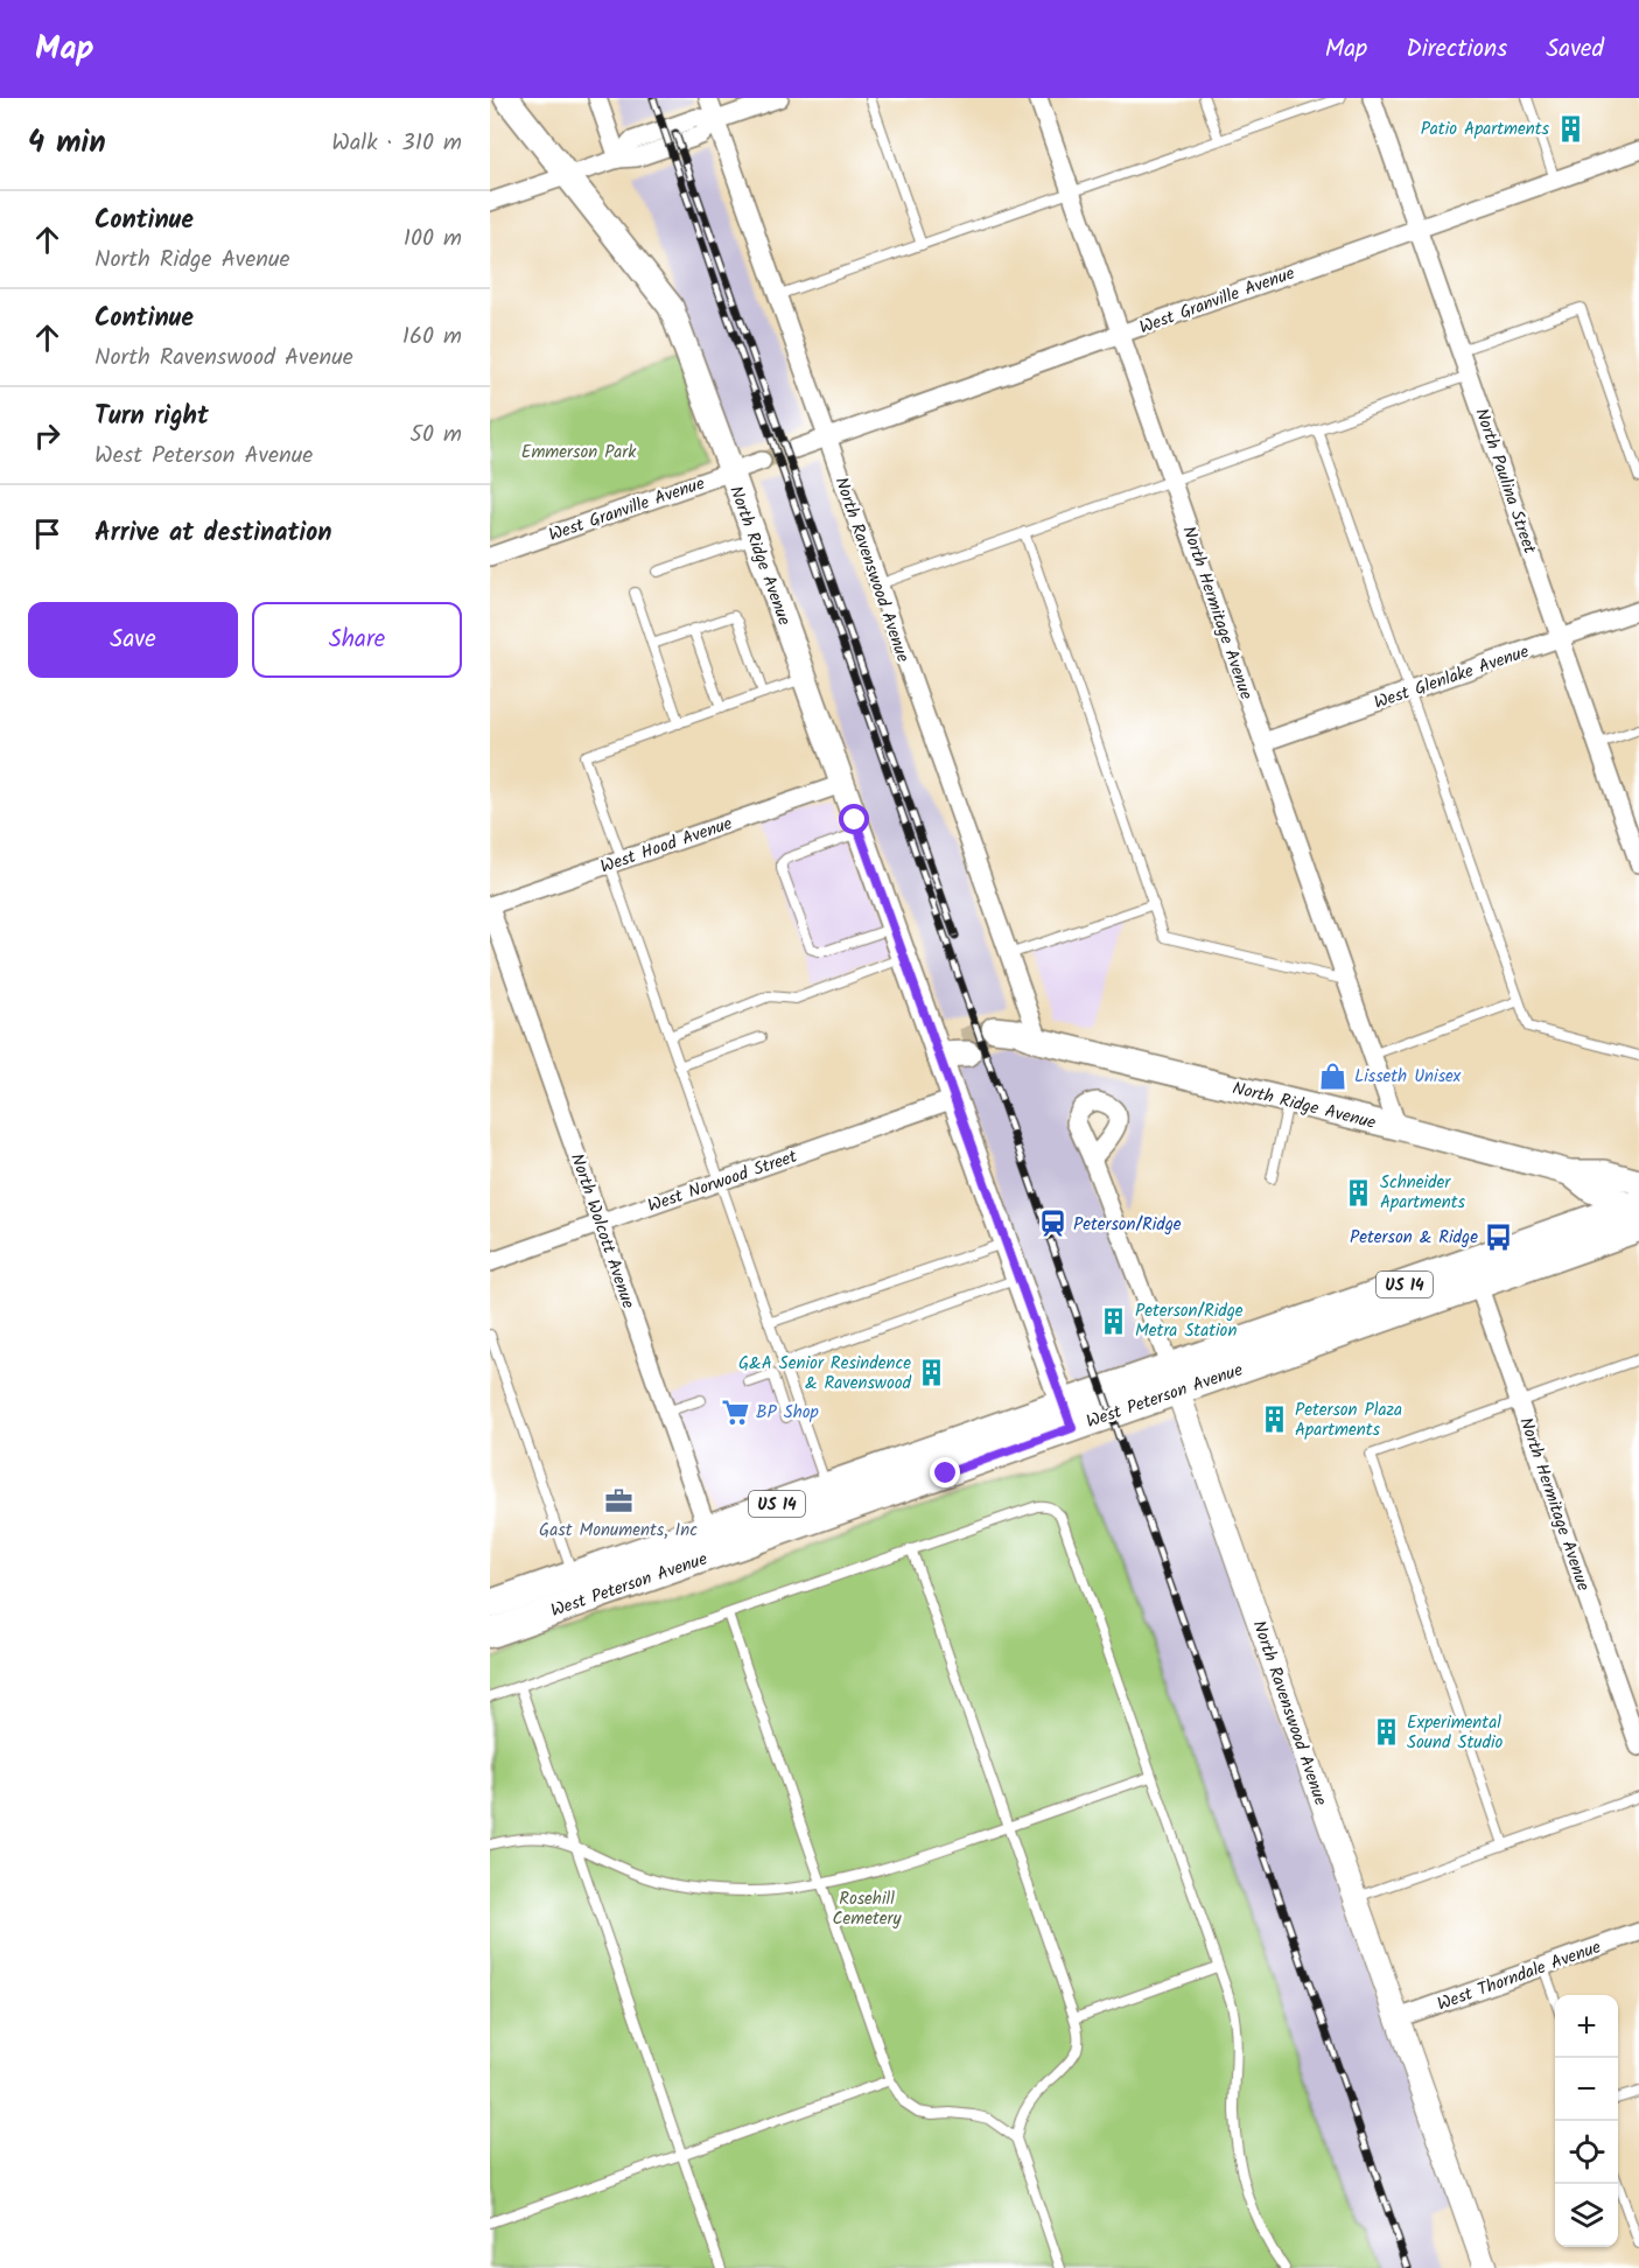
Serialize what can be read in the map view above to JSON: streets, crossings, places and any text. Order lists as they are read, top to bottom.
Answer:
{
  "streets": {
    "main road": ["North Ridge Avenue", "US 14", "West Peterson Avenue"],
    "street": [
      "West Granville Avenue",
      "North Paulina Street",
      "North Ravenswood Avenue",
      "North Hermitage Avenue",
      "West Glenlake Avenue",
      "West Hood Avenue",
      "West Norwood Street",
      "North Wolcott Avenue",
      "West Thorndale Avenue"
    ]
  },
  "crossings": [
    ["West Granville Avenue", "North Paulina Street"],
    ["West Granville Avenue", "North Ridge Avenue"],
    ["West Granville Avenue", "North Ravenswood Avenue"],
    ["West Granville Avenue", "North Hermitage Avenue"],
    ["North Paulina Street", "West Glenlake Avenue"],
    ["North Ridge Avenue", "North Ravenswood Avenue"],
    ["North Ridge Avenue", "North Hermitage Avenue"],
    ["North Ridge Avenue", "West Hood Avenue"],
    ["North Ridge Avenue", "West Peterson Avenue"],
    ["North Ravenswood Avenue", "West Peterson Avenue"],
    ["North Ravenswood Avenue", "West Thorndale Avenue"],
    ["North Hermitage Avenue", "West Glenlake Avenue"],
    ["North Hermitage Avenue", "West Peterson Avenue"],
    ["West Hood Avenue", "North Wolcott Avenue"],
    ["West Norwood Street", "North Wolcott Avenue"],
    ["North Wolcott Avenue", "West Peterson Avenue"]
  ],
  "parks": ["Emmerson Park", "Rosehill Cemetery"],
  "places": {
    "building": [
      "Patio Apartments",
      "Schneider Apartments",
      "Peterson/Ridge Metra Station",
      "G&A Senior Resindence & Ravenswood",
      "Peterson Plaza Apartments",
      "Experimental Sound Studio"
    ],
    "shop": ["Lisseth Unisex"],
    "station": ["Peterson/Ridge"],
    "bus stop": ["Peterson & Ridge"],
    "supermarket": ["BP Shop"],
    "office": ["Gast Monuments, Inc"]
  },
  "page": {
    "header": "Map",
    "nav": ["Map", "Directions", "Saved"],
    "heading": ["4 min", "Walk · 310 m"],
    "list": [
      ["Continue", "North Ridge Avenue", "100 m"],
      ["Continue", "North Ravenswood Avenue", "160 m"],
      ["Turn right", "West Peterson Avenue", "50 m"],
      "Arrive at destination"
    ],
    "buttons": ["Save", "Share"],
    "map_buttons": ["+", "−"]
  }
}
